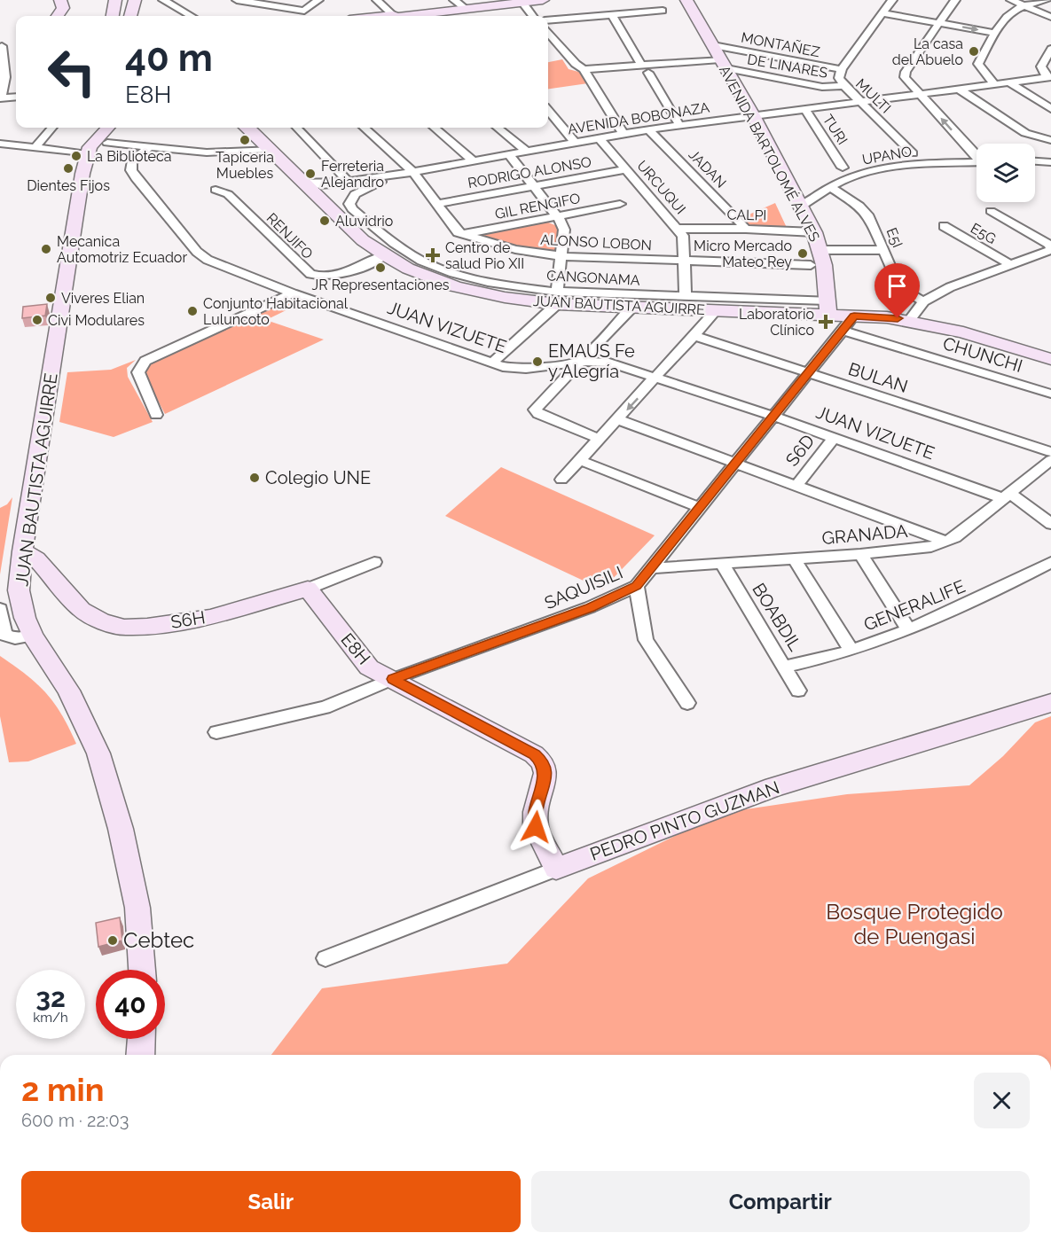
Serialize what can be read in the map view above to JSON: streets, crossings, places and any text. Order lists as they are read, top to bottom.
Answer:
{
  "streets": {
    "main road": [
      "AVENIDA BARTOLOMÉ ALVES",
      "JUAN BAUTISTA AGUIRRE",
      "S6H",
      "E8H",
      "PEDRO PINTO GUZMAN"
    ],
    "street": [
      "MONTAÑEZ",
      "DE LINARES",
      "MULTI",
      "AVENIDA BOBONAZA",
      "TURI",
      "UPANO",
      "JADAN",
      "RODRIGO ALONSO",
      "URCUQUI",
      "GIL RENGIFO",
      "CALPI",
      "E5G",
      "RENJIFO",
      "E5I",
      "ALONSO LOBON",
      "CANGONAMA",
      "JUAN VIZUETE",
      "CHUNCHI",
      "BULAN",
      "S6D",
      "GRANADA",
      "SAQUISILI",
      "GENERALIFE",
      "BOABDIL"
    ]
  },
  "crossings": [
    ["MONTAÑEZ", "MULTI"],
    ["MONTAÑEZ", "AVENIDA BARTOLOMÉ ALVES"],
    ["DE LINARES", "MULTI"],
    ["DE LINARES", "AVENIDA BARTOLOMÉ ALVES"],
    ["MULTI", "AVENIDA BOBONAZA"],
    ["AVENIDA BOBONAZA", "TURI"],
    ["AVENIDA BOBONAZA", "AVENIDA BARTOLOMÉ ALVES"],
    ["AVENIDA BOBONAZA", "JADAN"],
    ["AVENIDA BOBONAZA", "URCUQUI"],
    ["AVENIDA BOBONAZA", "CANGONAMA"],
    ["AVENIDA BOBONAZA", "JUAN BAUTISTA AGUIRRE"],
    ["AVENIDA BARTOLOMÉ ALVES", "UPANO"],
    ["AVENIDA BARTOLOMÉ ALVES", "CALPI"],
    ["AVENIDA BARTOLOMÉ ALVES", "ALONSO LOBON"],
    ["AVENIDA BARTOLOMÉ ALVES", "CANGONAMA"],
    ["AVENIDA BARTOLOMÉ ALVES", "JUAN BAUTISTA AGUIRRE"],
    ["UPANO", "E5I"],
    ["JADAN", "CALPI"],
    ["RODRIGO ALONSO", "URCUQUI"],
    ["URCUQUI", "CALPI"],
    ["URCUQUI", "ALONSO LOBON"],
    ["URCUQUI", "CANGONAMA"],
    ["GIL RENGIFO", "ALONSO LOBON"],
    ["RENJIFO", "JUAN BAUTISTA AGUIRRE"],
    ["CANGONAMA", "JUAN BAUTISTA AGUIRRE"],
    ["JUAN BAUTISTA AGUIRRE", "SAQUISILI"],
    ["JUAN BAUTISTA AGUIRRE", "S6H"],
    ["JUAN VIZUETE", "S6D"],
    ["JUAN VIZUETE", "GRANADA"],
    ["JUAN VIZUETE", "SAQUISILI"],
    ["CHUNCHI", "SAQUISILI"],
    ["BULAN", "GRANADA"],
    ["BULAN", "SAQUISILI"],
    ["GRANADA", "SAQUISILI"],
    ["GRANADA", "BOABDIL"],
    ["SAQUISILI", "E8H"],
    ["GENERALIFE", "BOABDIL"],
    ["S6H", "E8H"],
    ["E8H", "PEDRO PINTO GUZMAN"]
  ],
  "parks": ["Bosque Protegido de Puengasi"],
  "places": {
    "other": [
      "La casa del Abuelo",
      "Tapiceria Muebles",
      "La Biblioteca",
      "Dientes Fijos",
      "Ferreteria Alejandro",
      "Aluvidrio",
      "Mecanica Automotriz Ecuador",
      "Micro Mercado Mateo Rey",
      "JR Representaciones",
      "Viveres Elian",
      "Conjunto Habitacional Luluncoto",
      "Civi Modulares",
      "EMAUS Fe y Alegría",
      "Colegio UNE",
      "Cebtec"
    ],
    "health": ["Centro de salud Pio XII", "Laboratorio Clínico"]
  },
  "page": {
    "turn": ["40 m", "E8H"],
    "speed": "32 km/h",
    "limit": "40",
    "heading": ["2 min", "600 m · 22:03"],
    "buttons": ["Salir", "Compartir"]
  }
}
